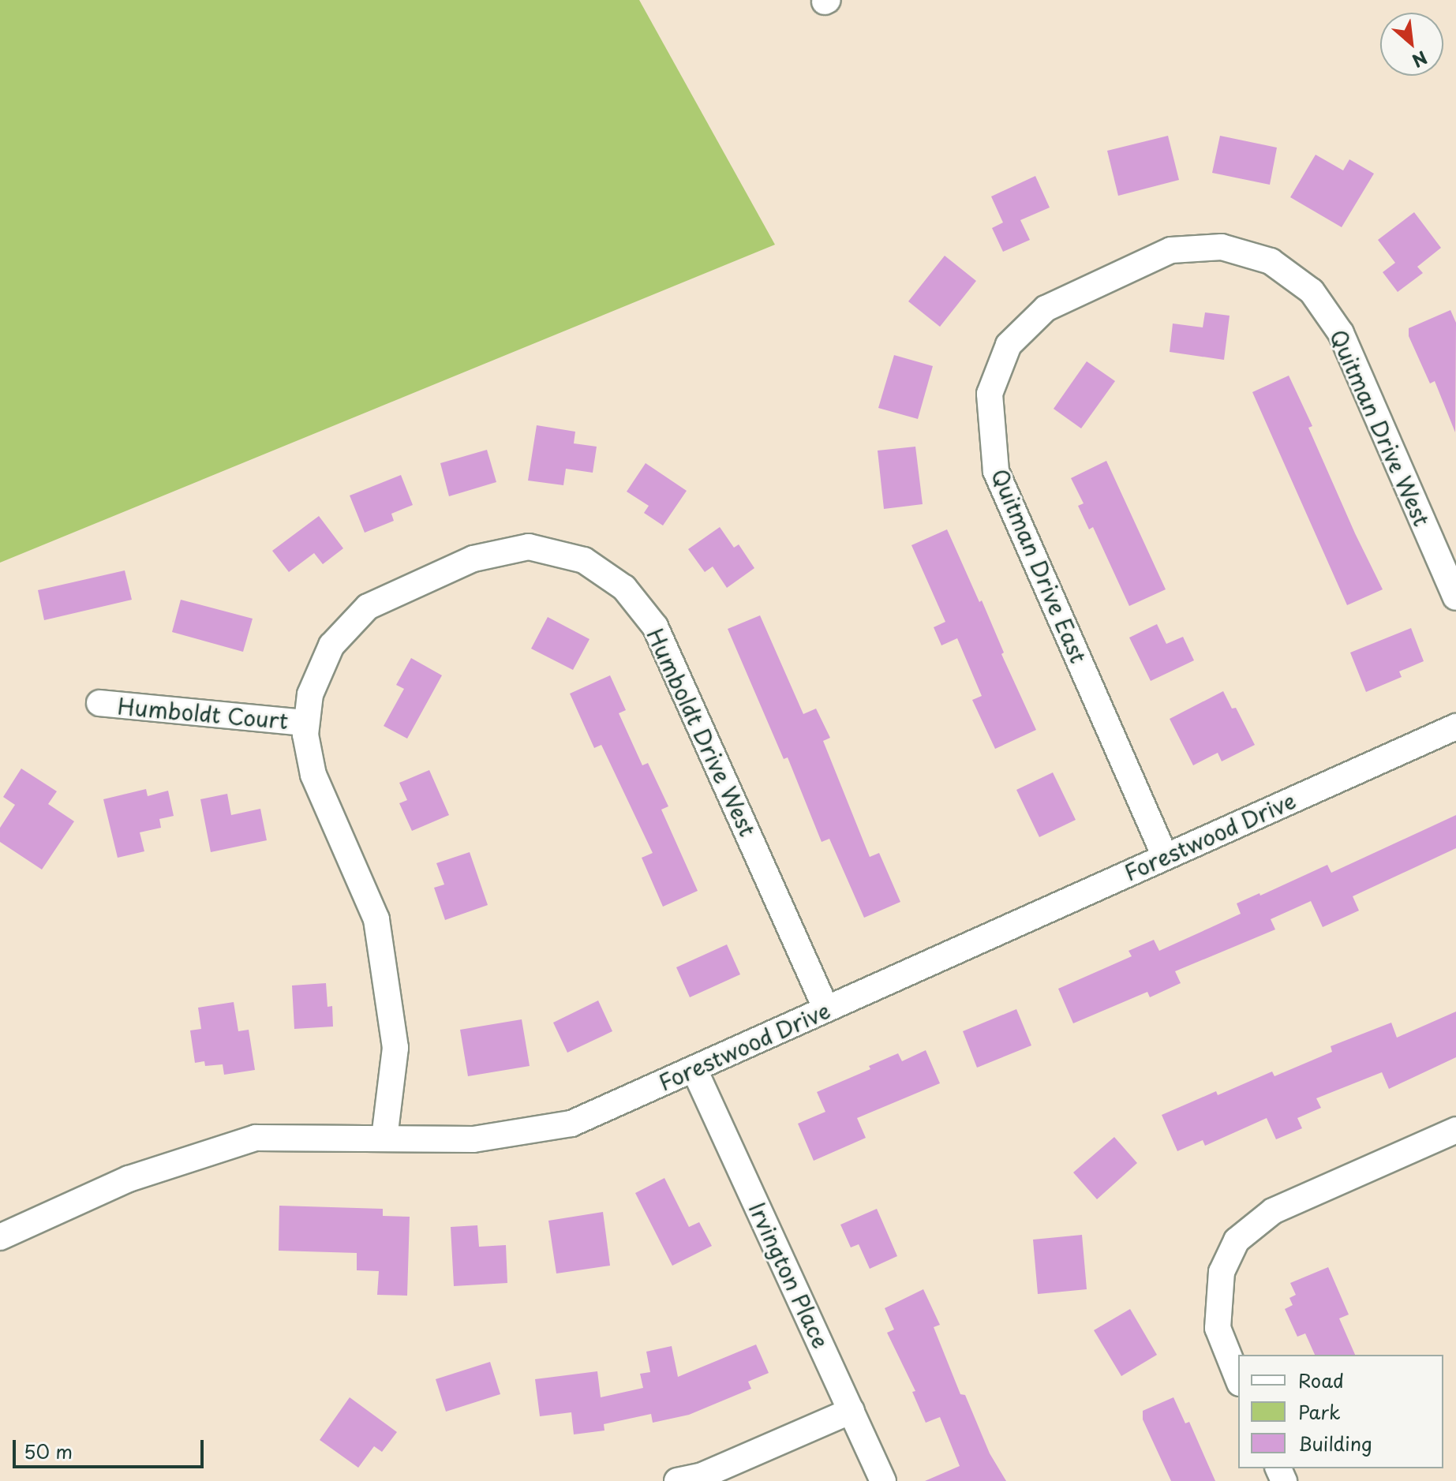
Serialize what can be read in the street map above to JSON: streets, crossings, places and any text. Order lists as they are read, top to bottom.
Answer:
{
  "streets": {
    "street": [
      "Quitman Drive West",
      "Quitman Drive East",
      "Humboldt Court",
      "Humboldt Drive West",
      "Forestwood Drive",
      "Irvington Place"
    ]
  },
  "crossings": [
    ["Quitman Drive West", "Quitman Drive East"],
    ["Quitman Drive East", "Forestwood Drive"],
    ["Humboldt Court", "Humboldt Drive West"],
    ["Humboldt Drive West", "Forestwood Drive"],
    ["Forestwood Drive", "Irvington Place"]
  ],
  "legend": ["Road", "Park", "Building"],
  "scale_bar": "50 m",
  "north": "bottom right"
}
